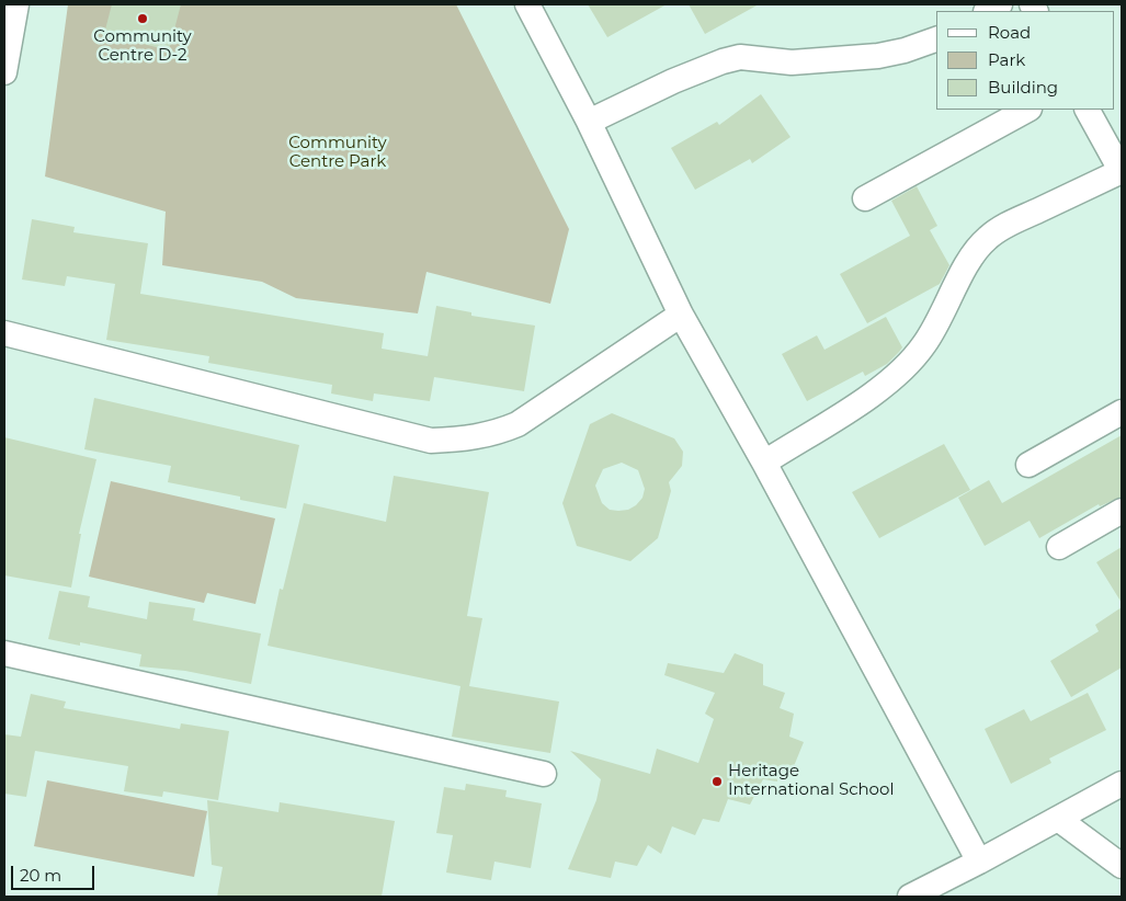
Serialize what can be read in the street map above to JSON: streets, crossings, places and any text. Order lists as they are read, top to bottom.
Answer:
{
  "parks": ["Community Centre Park"],
  "places": ["Community Centre D-2", "Heritage International School"],
  "legend": ["Road", "Park", "Building"],
  "scale_bar": "20 m"
}
